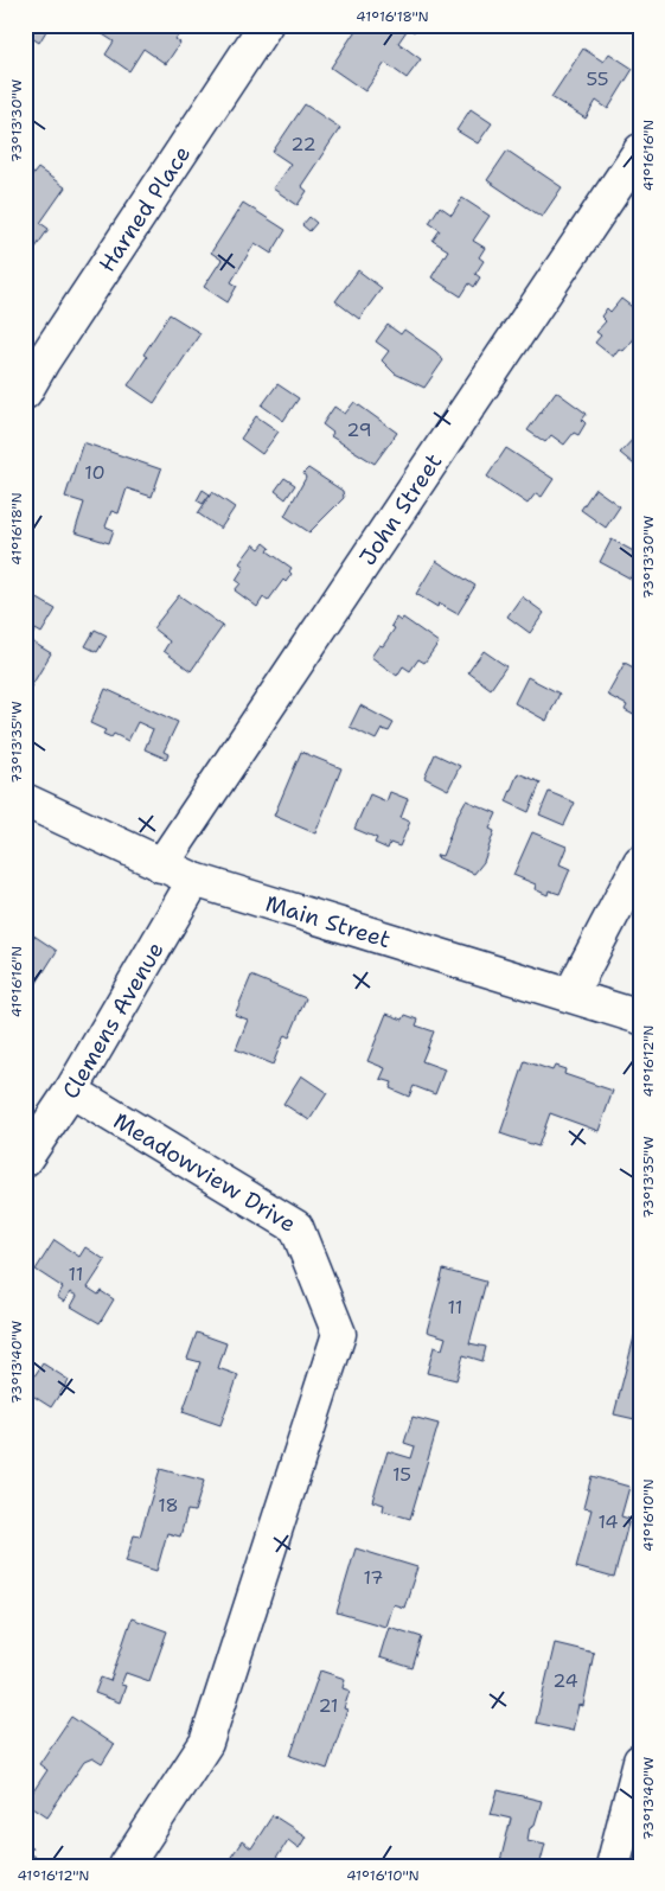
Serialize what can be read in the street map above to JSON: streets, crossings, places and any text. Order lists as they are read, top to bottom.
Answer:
{
  "streets": {
    "street": [
      "Harned Place",
      "John Street",
      "Main Street",
      "Clemens Avenue",
      "Meadowview Drive"
    ]
  },
  "crossings": [
    ["John Street", "Main Street"],
    ["Main Street", "Clemens Avenue"],
    ["Clemens Avenue", "Meadowview Drive"]
  ],
  "house_numbers": [
    "55",
    "22",
    "29",
    "10",
    "11",
    "11",
    "15",
    "18",
    "14",
    "17",
    "24",
    "21"
  ],
  "coordinates": [
    "41°16'18\"N",
    "73°13'30\"W",
    "41°16'16\"N",
    "73°13'35\"W",
    "41°16'12\"N",
    "73°13'40\"W",
    "41°16'10\"N"
  ]
}
